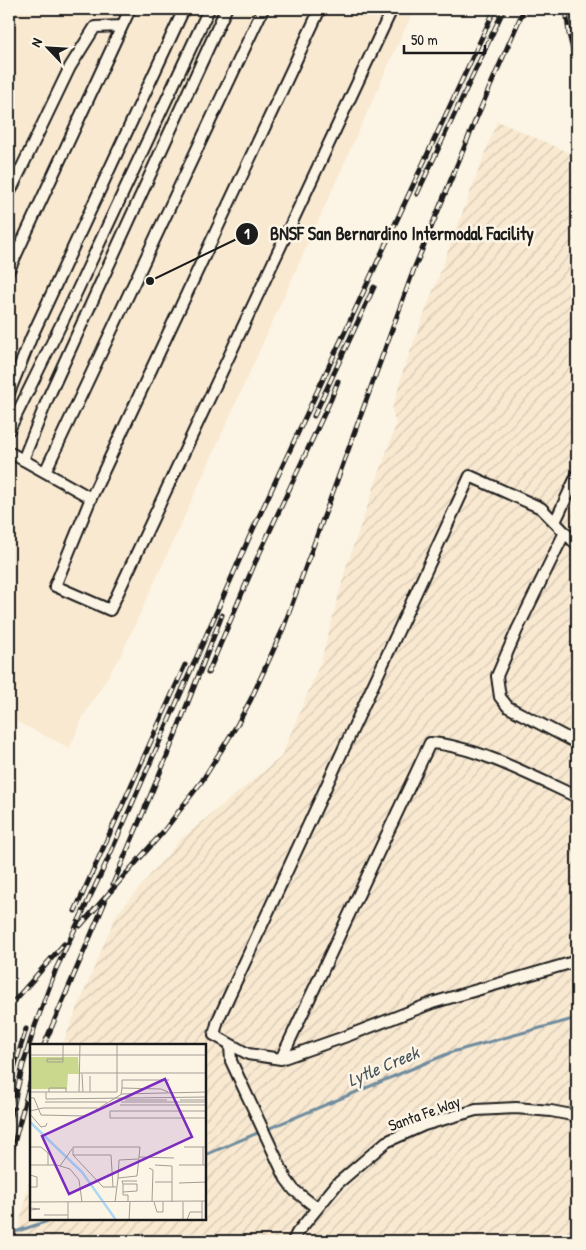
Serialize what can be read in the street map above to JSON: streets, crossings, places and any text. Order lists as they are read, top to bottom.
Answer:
{
  "streets": {
    "lane": ["Santa Fe Way"]
  },
  "water": ["Lytle Creek"],
  "places": ["BNSF San Bernardino Intermodal Facility"],
  "scale_bar": "50 m",
  "north": "top left"
}
